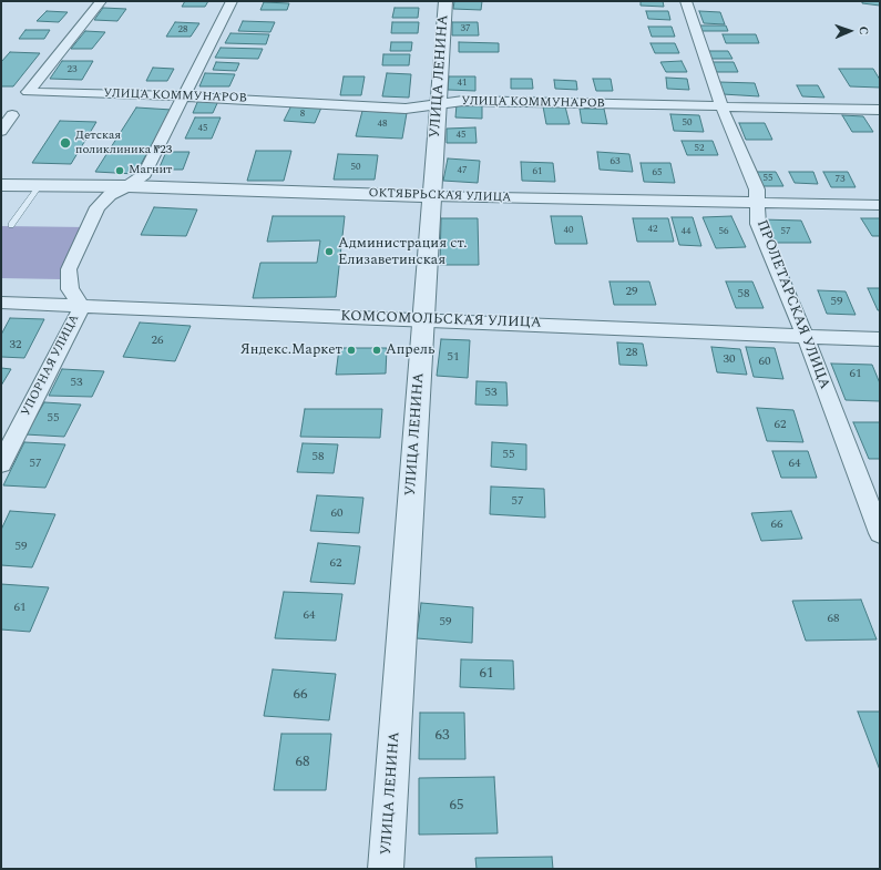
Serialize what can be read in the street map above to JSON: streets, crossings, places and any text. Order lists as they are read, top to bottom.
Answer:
{
  "streets": {
    "street": [
      "УЛИЦА ЛЕНИНА",
      "УЛИЦА КОММУНАРОВ",
      "ОКТЯБРЬСКАЯ УЛИЦА",
      "ПРОЛЕТАРСКАЯ УЛИЦА",
      "КОМСОМОЛЬСКАЯ УЛИЦА",
      "УПОРНАЯ УЛИЦА"
    ]
  },
  "crossings": [
    ["УЛИЦА ЛЕНИНА", "УЛИЦА КОММУНАРОВ"],
    ["УЛИЦА ЛЕНИНА", "ОКТЯБРЬСКАЯ УЛИЦА"],
    ["УЛИЦА ЛЕНИНА", "КОМСОМОЛЬСКАЯ УЛИЦА"],
    ["УЛИЦА КОММУНАРОВ", "ПРОЛЕТАРСКАЯ УЛИЦА"],
    ["УЛИЦА КОММУНАРОВ", "УПОРНАЯ УЛИЦА"],
    ["ОКТЯБРЬСКАЯ УЛИЦА", "ПРОЛЕТАРСКАЯ УЛИЦА"],
    ["ОКТЯБРЬСКАЯ УЛИЦА", "УПОРНАЯ УЛИЦА"],
    ["ПРОЛЕТАРСКАЯ УЛИЦА", "КОМСОМОЛЬСКАЯ УЛИЦА"],
    ["КОМСОМОЛЬСКАЯ УЛИЦА", "УПОРНАЯ УЛИЦА"]
  ],
  "places": [
    "Детская поликлиника №23",
    "Магнит",
    "Администрация ст. Елизаветинская",
    "Яндекс.Маркет",
    "Апрель"
  ],
  "house_numbers": [
    "37",
    "28",
    "23",
    "41",
    "8",
    "50",
    "48",
    "45",
    "45",
    "52",
    "63",
    "50",
    "47",
    "61",
    "65",
    "55",
    "73",
    "42",
    "40",
    "44",
    "56",
    "57",
    "29",
    "58",
    "59",
    "26",
    "32",
    "28",
    "51",
    "30",
    "60",
    "61",
    "53",
    "53",
    "55",
    "62",
    "55",
    "58",
    "57",
    "64",
    "57",
    "60",
    "66",
    "59",
    "62",
    "61",
    "64",
    "68",
    "59",
    "61",
    "66",
    "63",
    "68",
    "65"
  ],
  "north": "right"
}
